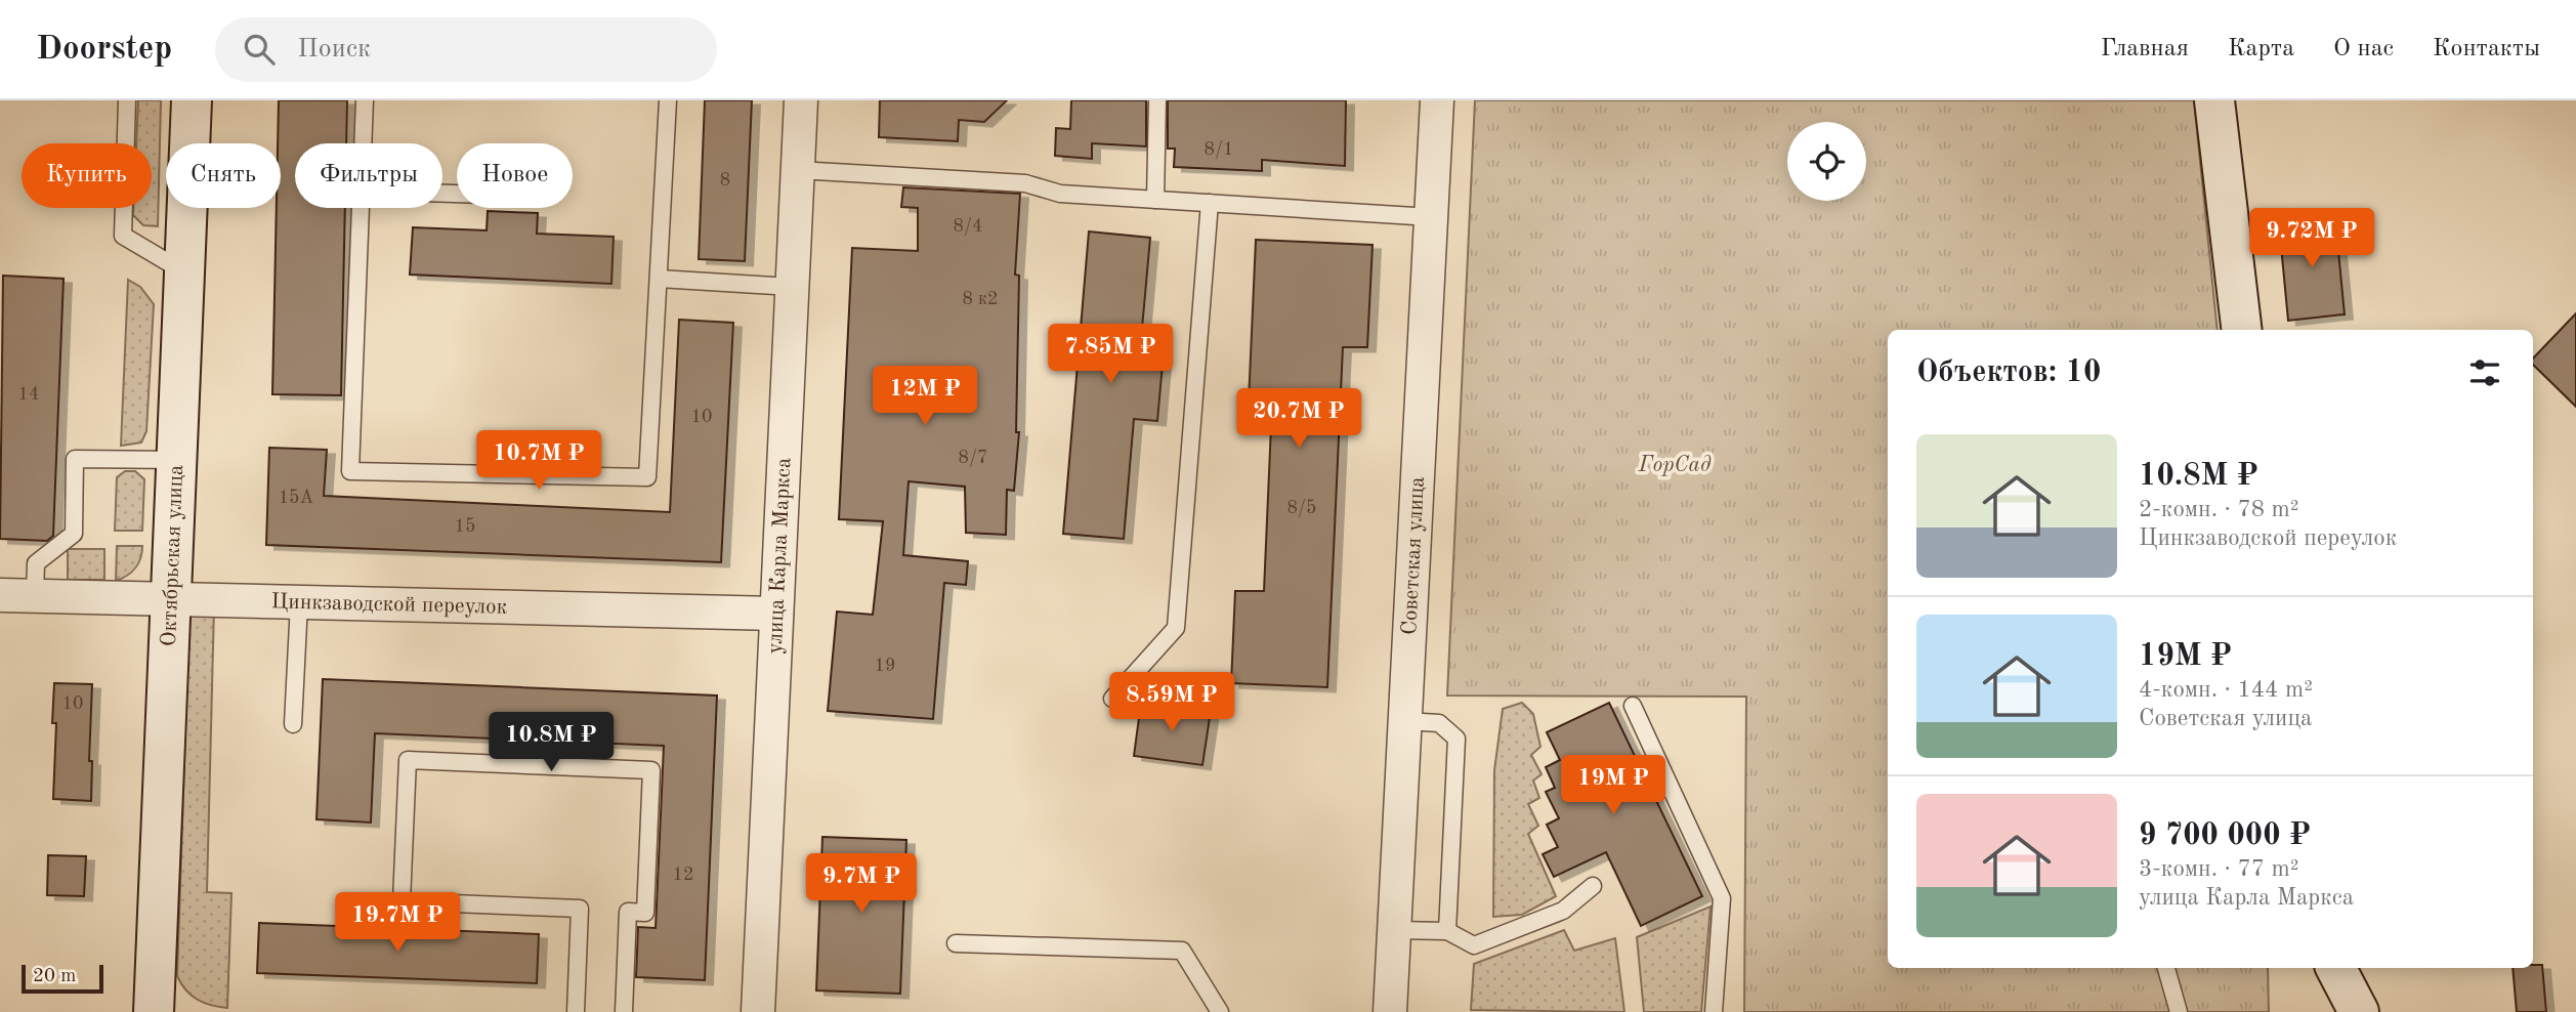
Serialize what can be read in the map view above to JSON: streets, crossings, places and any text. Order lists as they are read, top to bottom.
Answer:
{
  "streets": {
    "street": [
      "Октябрьская улица",
      "улица Карла Маркса",
      "Советская улица",
      "Цинкзаводской переулок"
    ]
  },
  "crossings": [
    ["Октябрьская улица", "Цинкзаводской переулок"],
    ["улица Карла Маркса", "Цинкзаводской переулок"]
  ],
  "parks": ["ГорСад"],
  "house_numbers": [
    "8/1",
    "8",
    "8/4",
    "8 к2",
    "14",
    "10",
    "8/7",
    "15А",
    "8/5",
    "15",
    "19",
    "10",
    "12"
  ],
  "scale_bar": "20 m",
  "page": {
    "header": "Doorstep",
    "search": "Поиск",
    "nav": [
      "Главная",
      "Карта",
      "О нас",
      "Контакты"
    ],
    "chip": [
      "Купить",
      "Снять",
      "Фильтры",
      "Новое"
    ],
    "price": [
      "9.72M ₽",
      "7.85M ₽",
      "12M ₽",
      "20.7M ₽",
      "10.7M ₽",
      "8.59M ₽",
      "10.8M ₽",
      "19M ₽",
      "9.7M ₽",
      "19.7M ₽"
    ],
    "heading": "Объектов: 10",
    "list": [
      {
        "name": "10.8M ₽",
        "note": "2-комн. · 78 m² · Цинкзаводской переулок"
      },
      {
        "name": "19M ₽",
        "note": "4-комн. · 144 m² · Советская улица"
      },
      {
        "name": "9 700 000 ₽",
        "note": "3-комн. · 77 m² · улица Карла Маркса"
      }
    ],
    "scale": "20 m"
  }
}
